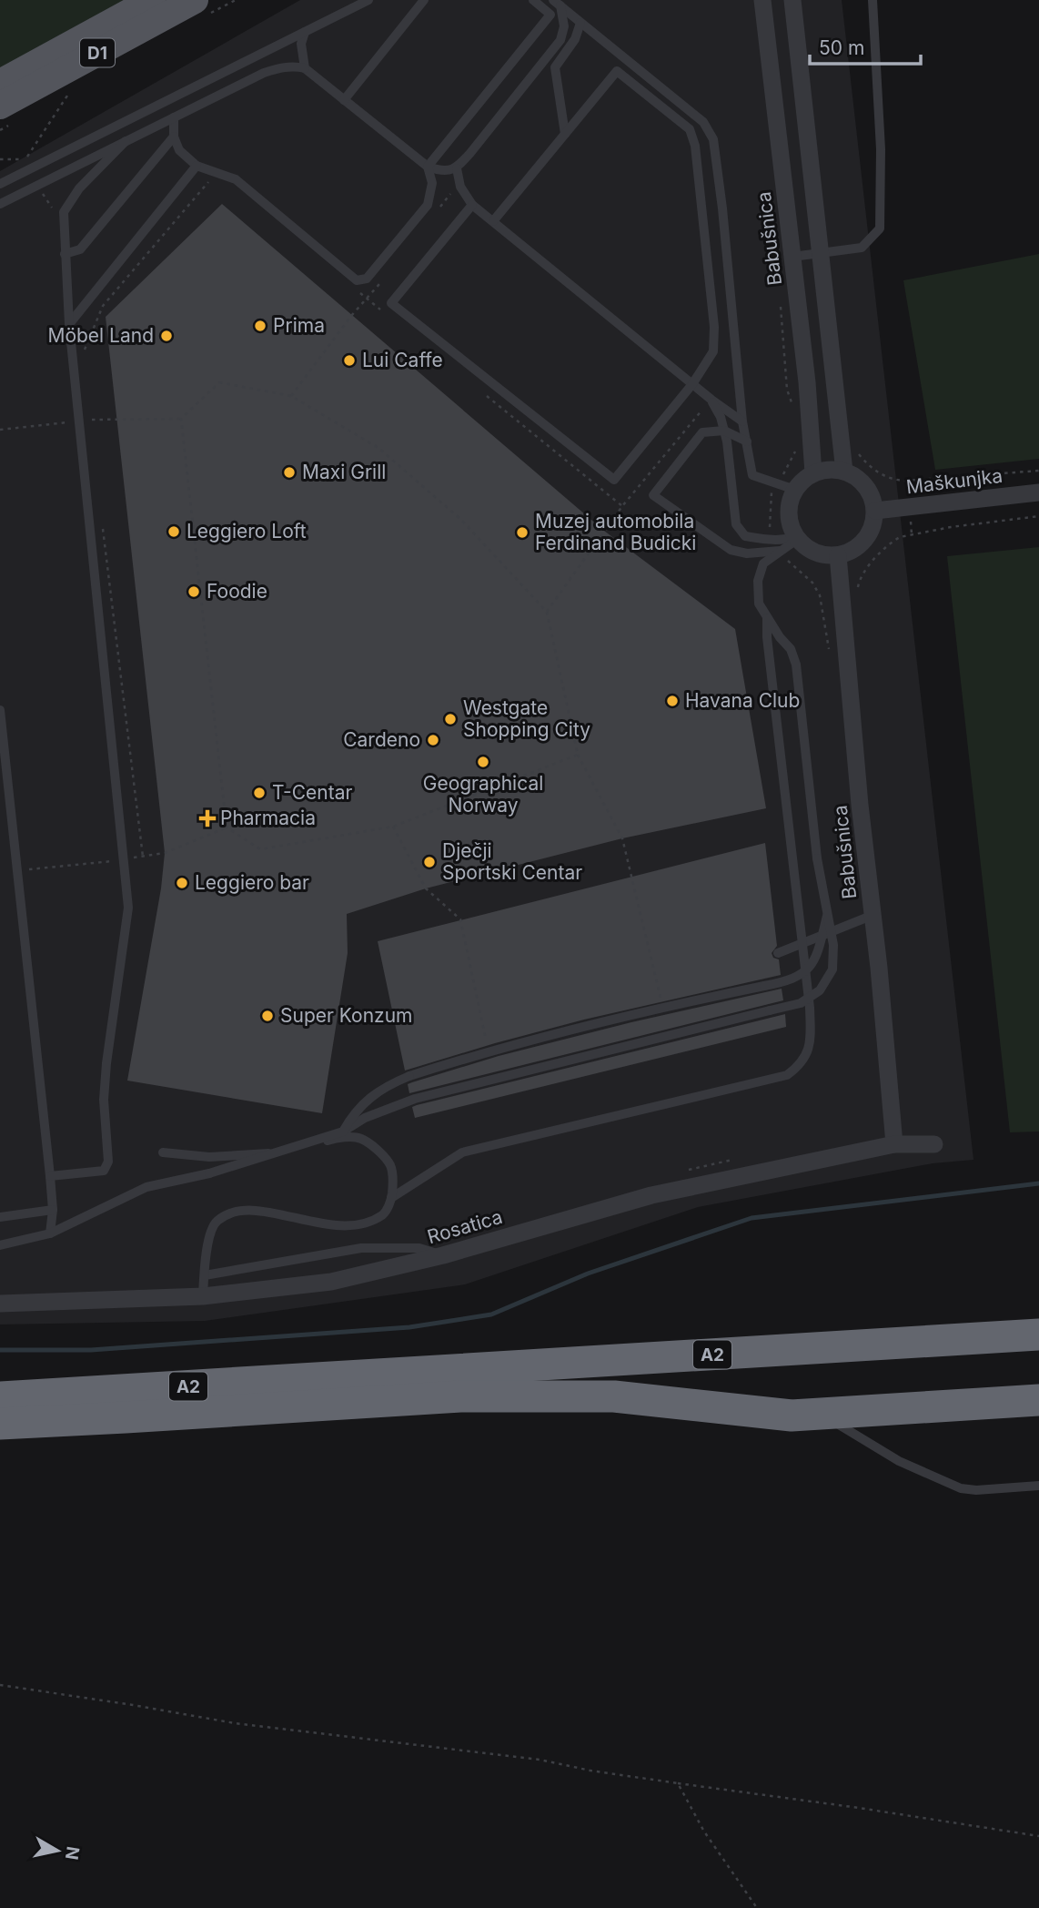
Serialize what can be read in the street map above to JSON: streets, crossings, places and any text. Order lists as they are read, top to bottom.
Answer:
{
  "streets": {
    "highway": ["A2"],
    "main road": ["D1"],
    "street": ["Babušnica", "Maškunjka", "Rosatica"]
  },
  "crossings": [
    ["Babušnica", "Maškunjka"],
    ["Babušnica", "Rosatica"]
  ],
  "places": {
    "other": [
      "Prima",
      "Möbel Land",
      "Lui Caffe",
      "Maxi Grill",
      "Leggiero Loft",
      "Muzej automobila Ferdinand Budicki",
      "Foodie",
      "Havana Club",
      "Westgate Shopping City",
      "Cardeno",
      "Geographical Norway",
      "T-Centar",
      "Dječji Sportski Centar",
      "Leggiero bar",
      "Super Konzum"
    ],
    "health": ["Pharmacia"]
  },
  "scale_bar": "50 m",
  "north": "right"
}
